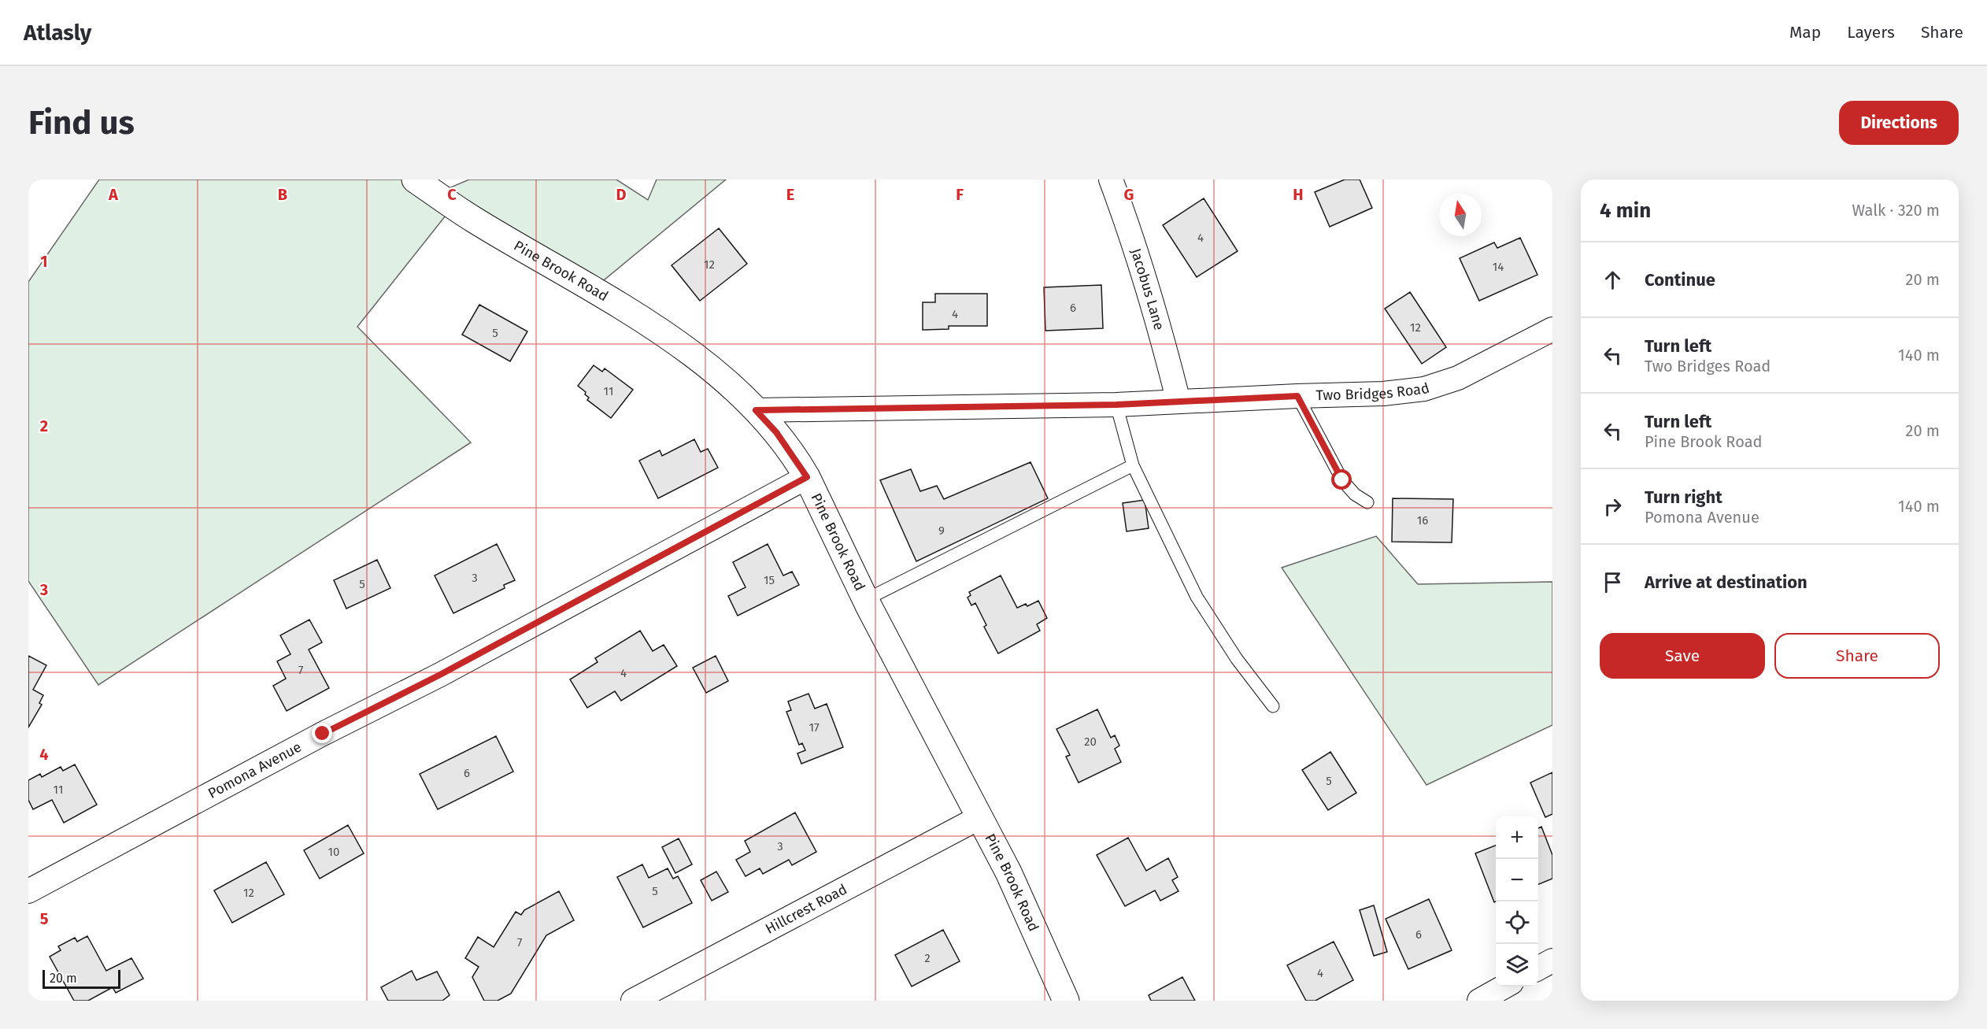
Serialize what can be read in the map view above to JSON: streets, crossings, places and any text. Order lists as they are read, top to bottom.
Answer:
{
  "streets": {
    "street": [
      "Pine Brook Road",
      "Jacobus Lane",
      "Two Bridges Road",
      "Pomona Avenue",
      "Hillcrest Road"
    ]
  },
  "crossings": [
    ["Pine Brook Road", "Two Bridges Road"],
    ["Pine Brook Road", "Pomona Avenue"],
    ["Pine Brook Road", "Hillcrest Road"],
    ["Jacobus Lane", "Two Bridges Road"]
  ],
  "house_numbers": [
    "4",
    "12",
    "14",
    "6",
    "4",
    "12",
    "5",
    "11",
    "16",
    "9",
    "3",
    "15",
    "5",
    "7",
    "4",
    "17",
    "20",
    "6",
    "5",
    "11",
    "3",
    "10",
    "5",
    "12",
    "6",
    "7",
    "2",
    "4"
  ],
  "scale_bar": "20 m",
  "north": "top",
  "page": {
    "header": "Atlasly",
    "nav": ["Map", "Layers", "Share"],
    "buttons": [
      "Directions",
      ["Save", "Share"]
    ],
    "title": "Find us",
    "heading": ["4 min", "Walk · 320 m"],
    "list": [
      ["Continue", "20 m"],
      ["Turn left", "Two Bridges Road", "140 m"],
      ["Turn left", "Pine Brook Road", "20 m"],
      ["Turn right", "Pomona Avenue", "140 m"],
      "Arrive at destination"
    ],
    "map_buttons": ["+", "−"],
    "scale": "20 m"
  },
  "grid": {
    "columns": [
      "A",
      "B",
      "C",
      "D",
      "E",
      "F",
      "G",
      "H"
    ],
    "rows": [
      "1",
      "2",
      "3",
      "4",
      "5"
    ]
  }
}
